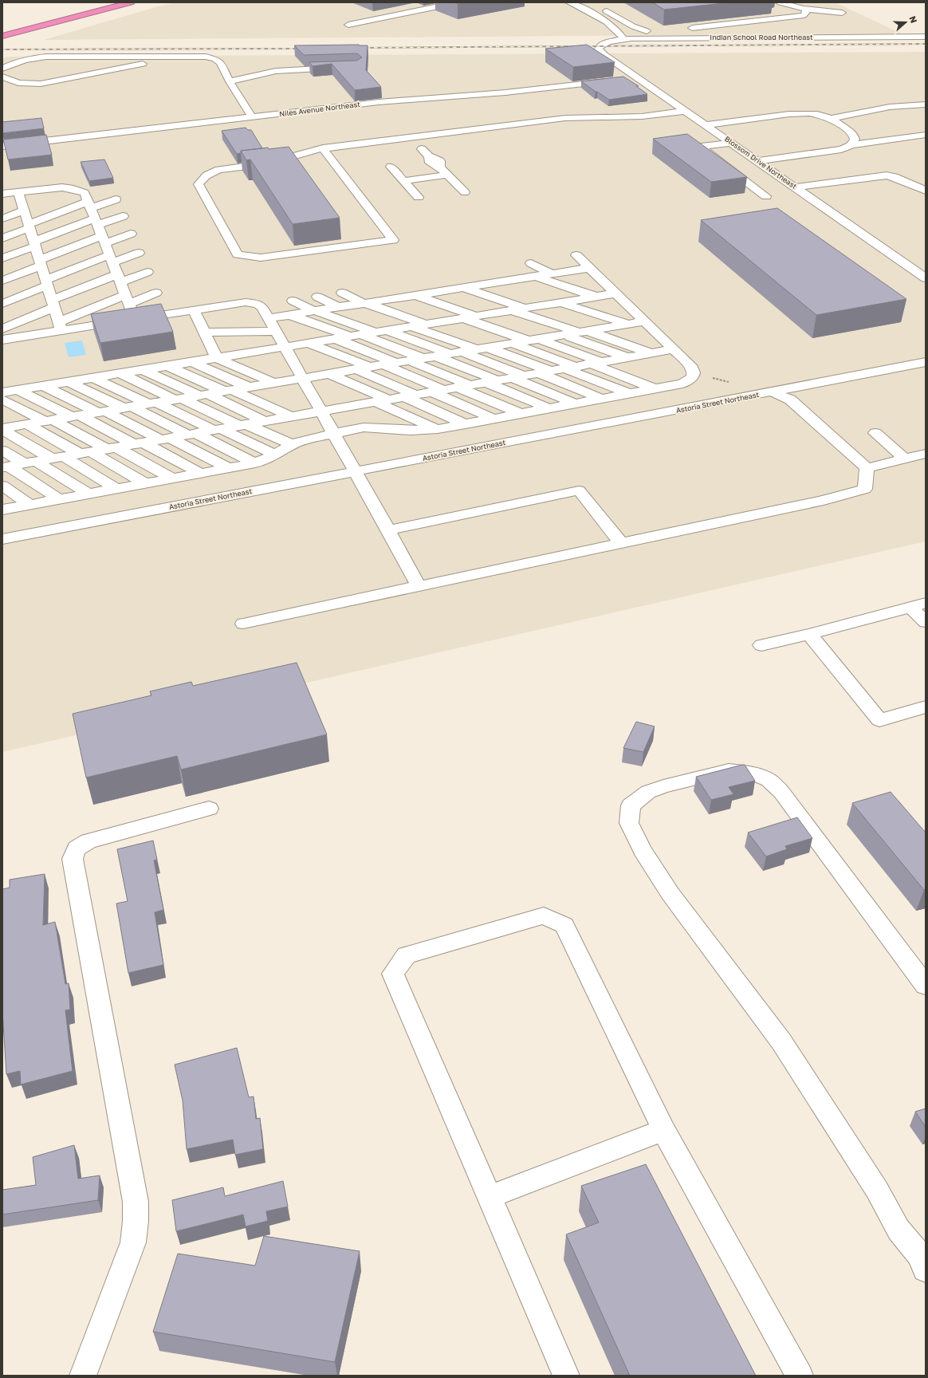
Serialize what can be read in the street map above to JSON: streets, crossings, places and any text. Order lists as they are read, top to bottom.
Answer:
{
  "streets": {
    "street": [
      "Indian School Road Northeast",
      "Niles Avenue Northeast",
      "Blossom Drive Northeast",
      "Astoria Street Northeast"
    ]
  },
  "crossings": [
    ["Indian School Road Northeast", "Blossom Drive Northeast"]
  ],
  "north": "right"
}
